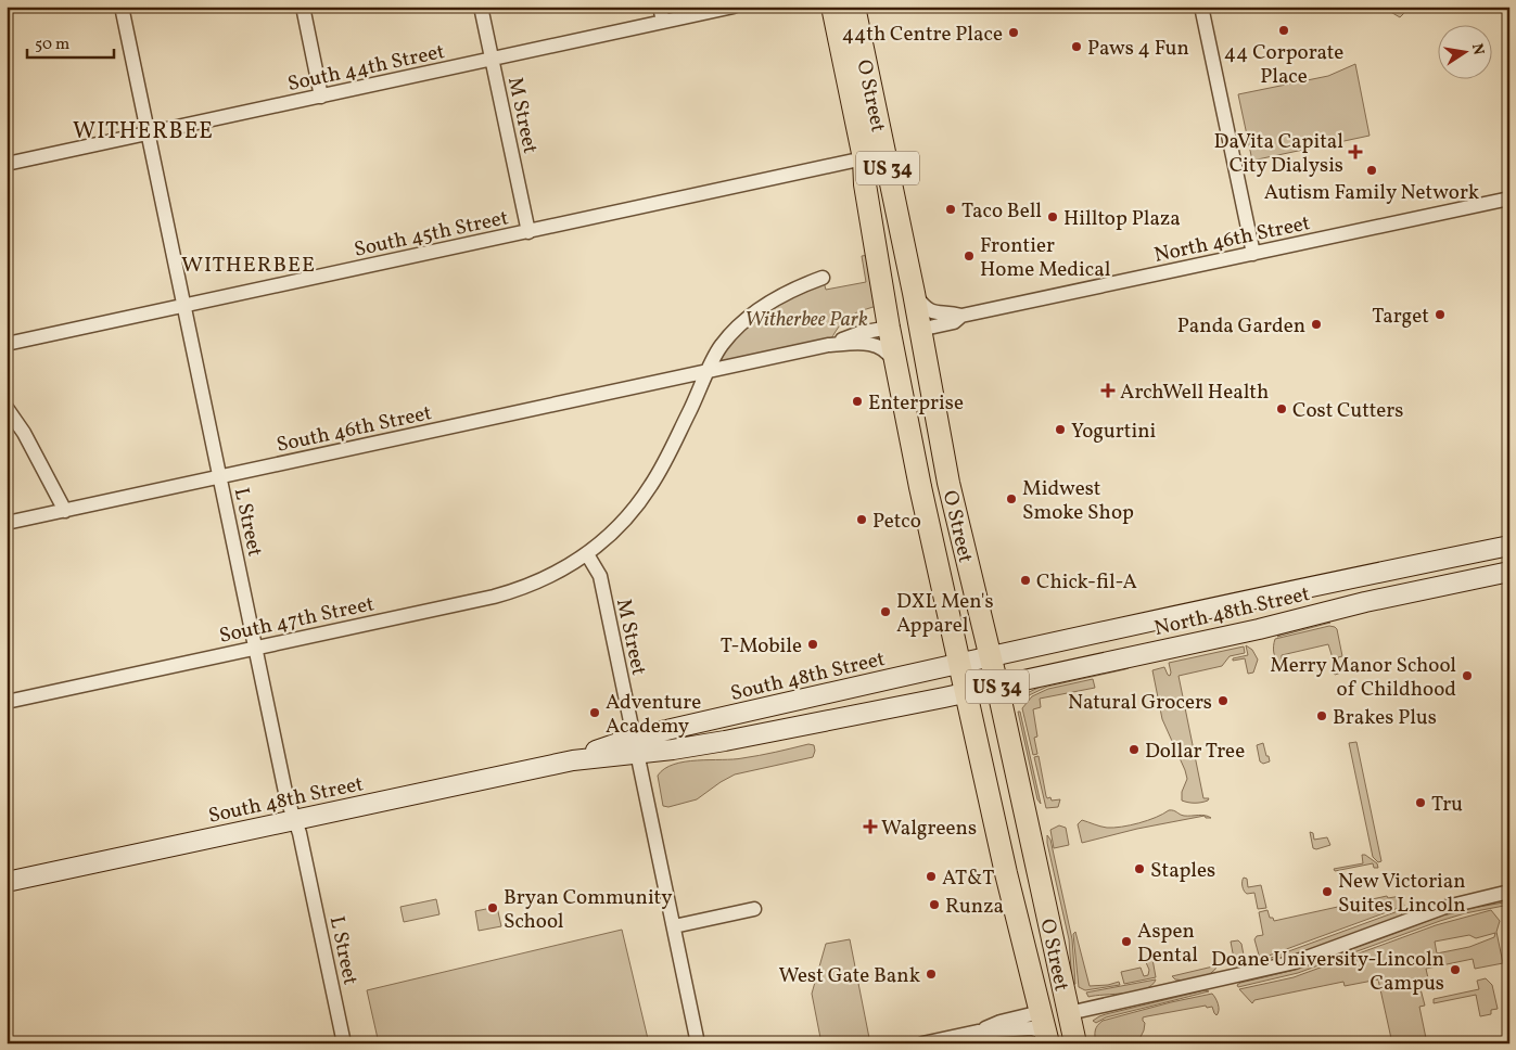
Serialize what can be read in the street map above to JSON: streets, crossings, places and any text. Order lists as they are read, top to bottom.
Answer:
{
  "streets": {
    "main road": [
      "O Street",
      "US 34",
      "North 48th Street",
      "South 48th Street"
    ],
    "street": [
      "South 44th Street",
      "M Street",
      "South 45th Street",
      "North 46th Street",
      "South 46th Street",
      "L Street",
      "South 47th Street"
    ]
  },
  "crossings": [
    ["South 44th Street", "M Street"],
    ["South 44th Street", "L Street"],
    ["O Street", "South 45th Street"],
    ["O Street", "North 46th Street"],
    ["O Street", "South 46th Street"],
    ["O Street", "North 48th Street"],
    ["O Street", "South 48th Street"],
    ["M Street", "South 45th Street"],
    ["M Street", "South 47th Street"],
    ["M Street", "South 48th Street"],
    ["South 45th Street", "L Street"],
    ["South 46th Street", "L Street"],
    ["L Street", "South 47th Street"],
    ["L Street", "South 48th Street"],
    ["North 48th Street", "South 48th Street"]
  ],
  "districts": ["WITHERBEE", "WITHERBEE"],
  "parks": ["Witherbee Park"],
  "places": {
    "other": [
      "44 Corporate Place",
      "44th Centre Place",
      "Paws 4 Fun",
      "Autism Family Network",
      "Taco Bell",
      "Hilltop Plaza",
      "Frontier Home Medical",
      "Target",
      "Panda Garden",
      "Enterprise",
      "Cost Cutters",
      "Yogurtini",
      "Midwest Smoke Shop",
      "Petco",
      "Chick-fil-A",
      "DXL Men's Apparel",
      "T-Mobile",
      "Merry Manor School of Childhood",
      "Natural Grocers",
      "Adventure Academy",
      "Brakes Plus",
      "Dollar Tree",
      "Tru",
      "Staples",
      "AT&T",
      "New Victorian Suites Lincoln",
      "Runza",
      "Bryan Community School",
      "Aspen Dental",
      "Doane University-Lincoln Campus",
      "West Gate Bank"
    ],
    "health": ["DaVita Capital City Dialysis", "ArchWell Health", "Walgreens"]
  },
  "scale_bar": "50 m",
  "north": "right"
}
